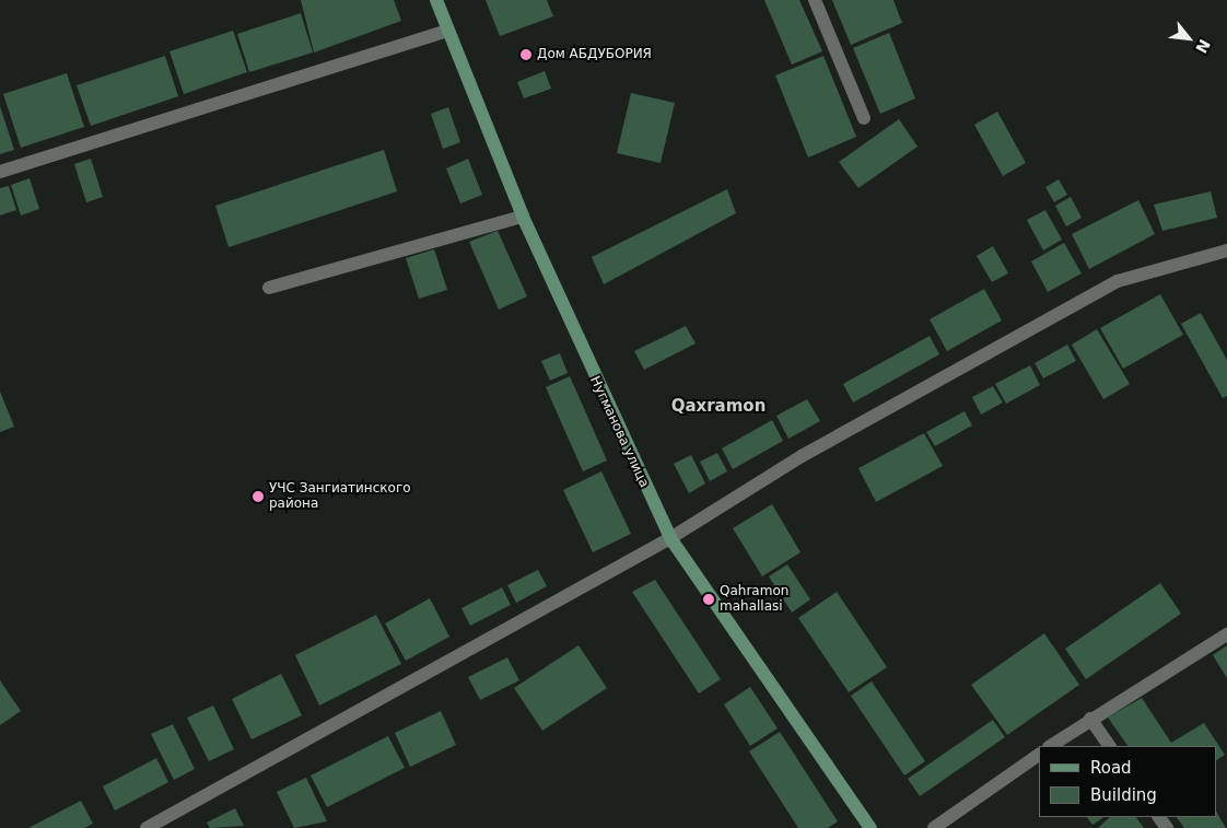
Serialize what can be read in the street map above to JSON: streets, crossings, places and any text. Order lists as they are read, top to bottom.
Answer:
{
  "streets": {
    "main road": ["Нугманова улица"]
  },
  "districts": ["Qaxramon"],
  "places": ["Дом АБДУБОРИЯ", "УЧС Зангиатинского района", "Qahramon mahallasi"],
  "legend": ["Road", "Building"],
  "north": "bottom right"
}
